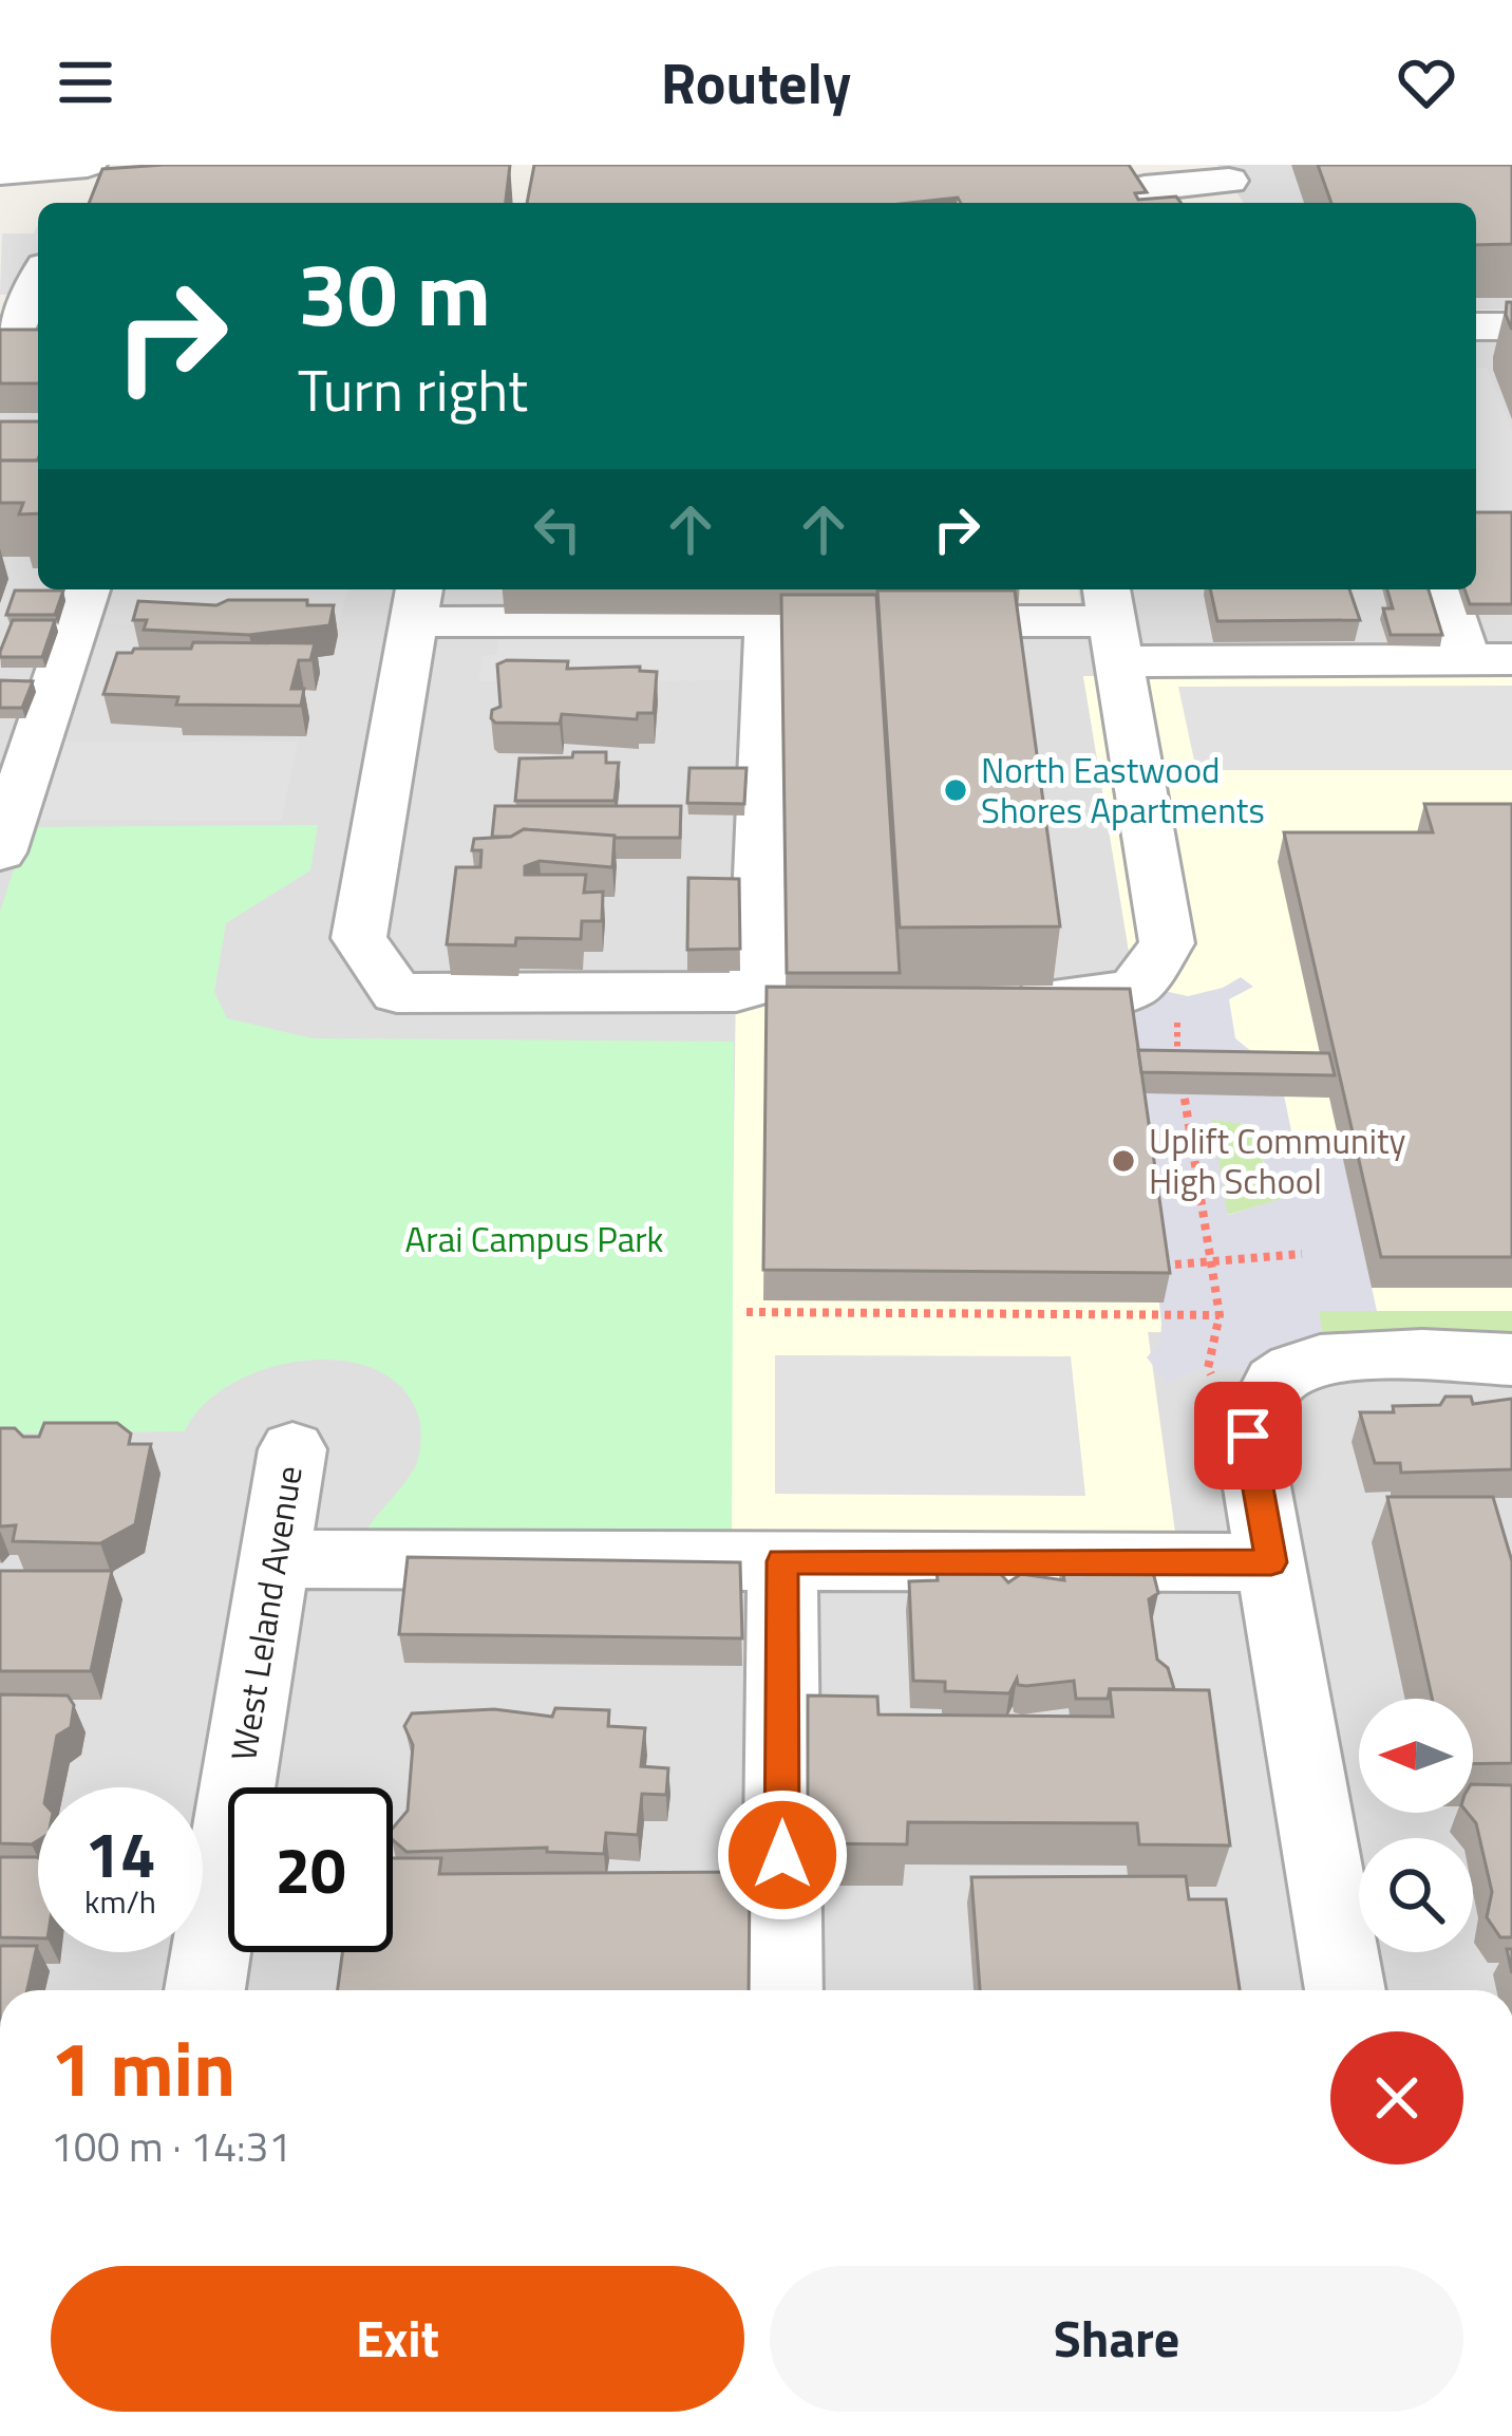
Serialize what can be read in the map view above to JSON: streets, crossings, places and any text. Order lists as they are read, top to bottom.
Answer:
{
  "streets": {
    "street": ["West Leland Avenue"]
  },
  "parks": ["Arai Campus Park"],
  "places": ["North Eastwood Shores Apartments", "Uplift Community High School"],
  "north": "left",
  "page": {
    "header": "Routely",
    "turn": ["30 m", "Turn right"],
    "speed": "14 km/h",
    "limit": "20",
    "heading": ["1 min", "100 m · 14:31"],
    "buttons": ["Exit", "Share"]
  }
}
